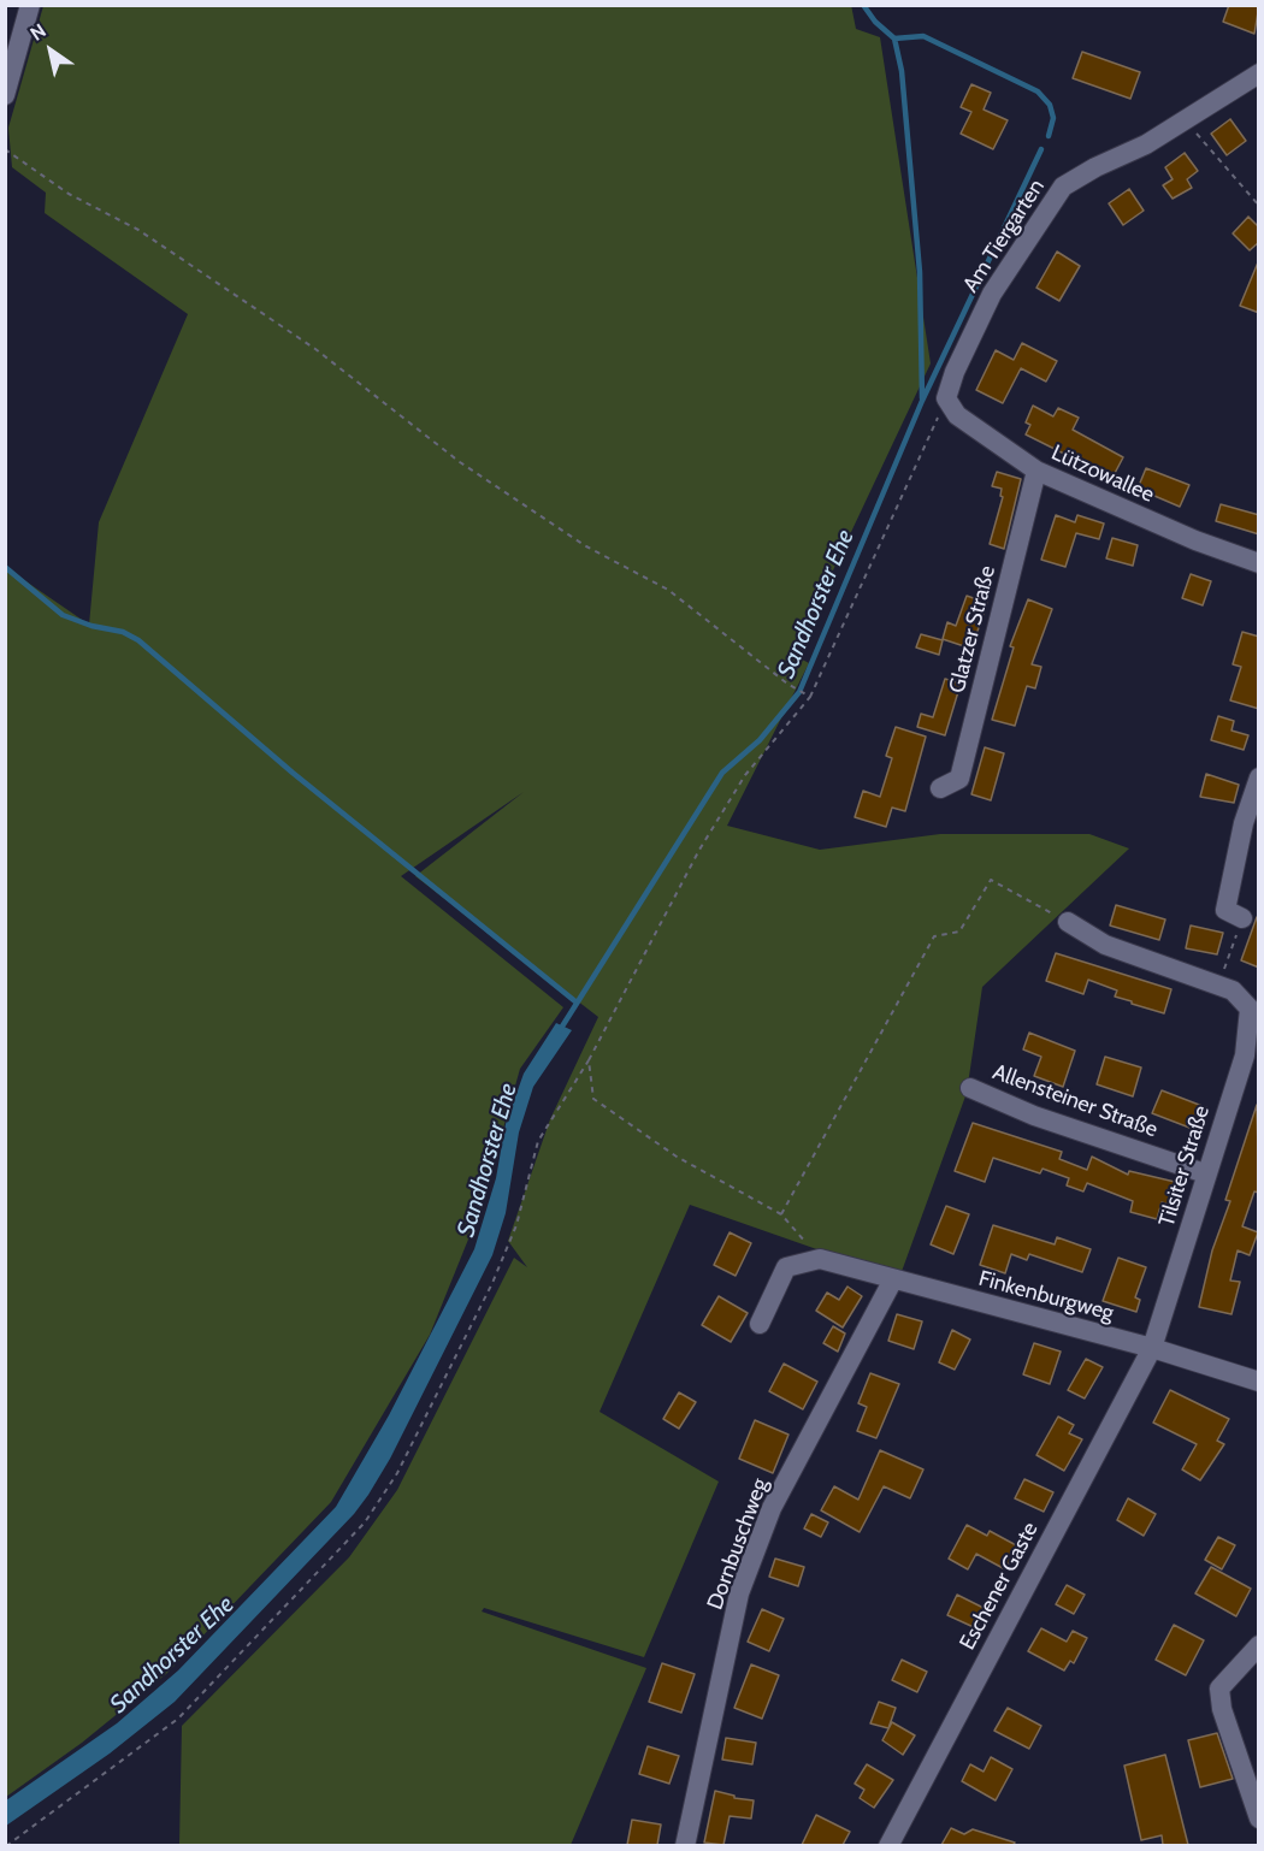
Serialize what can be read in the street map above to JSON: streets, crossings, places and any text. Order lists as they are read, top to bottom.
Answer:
{
  "streets": {
    "street": [
      "Am Tiergarten",
      "Lützowallee",
      "Glatzer Straße",
      "Allensteiner Straße",
      "Tilsiter Straße",
      "Finkenburgweg",
      "Dornbuschweg",
      "Eschener Gaste"
    ]
  },
  "crossings": [
    ["Am Tiergarten", "Lützowallee"],
    ["Lützowallee", "Glatzer Straße"],
    ["Allensteiner Straße", "Tilsiter Straße"],
    ["Tilsiter Straße", "Finkenburgweg"],
    ["Tilsiter Straße", "Eschener Gaste"],
    ["Finkenburgweg", "Dornbuschweg"],
    ["Finkenburgweg", "Eschener Gaste"]
  ],
  "water": ["Sandhorster Ehe"],
  "north": "top left"
}
